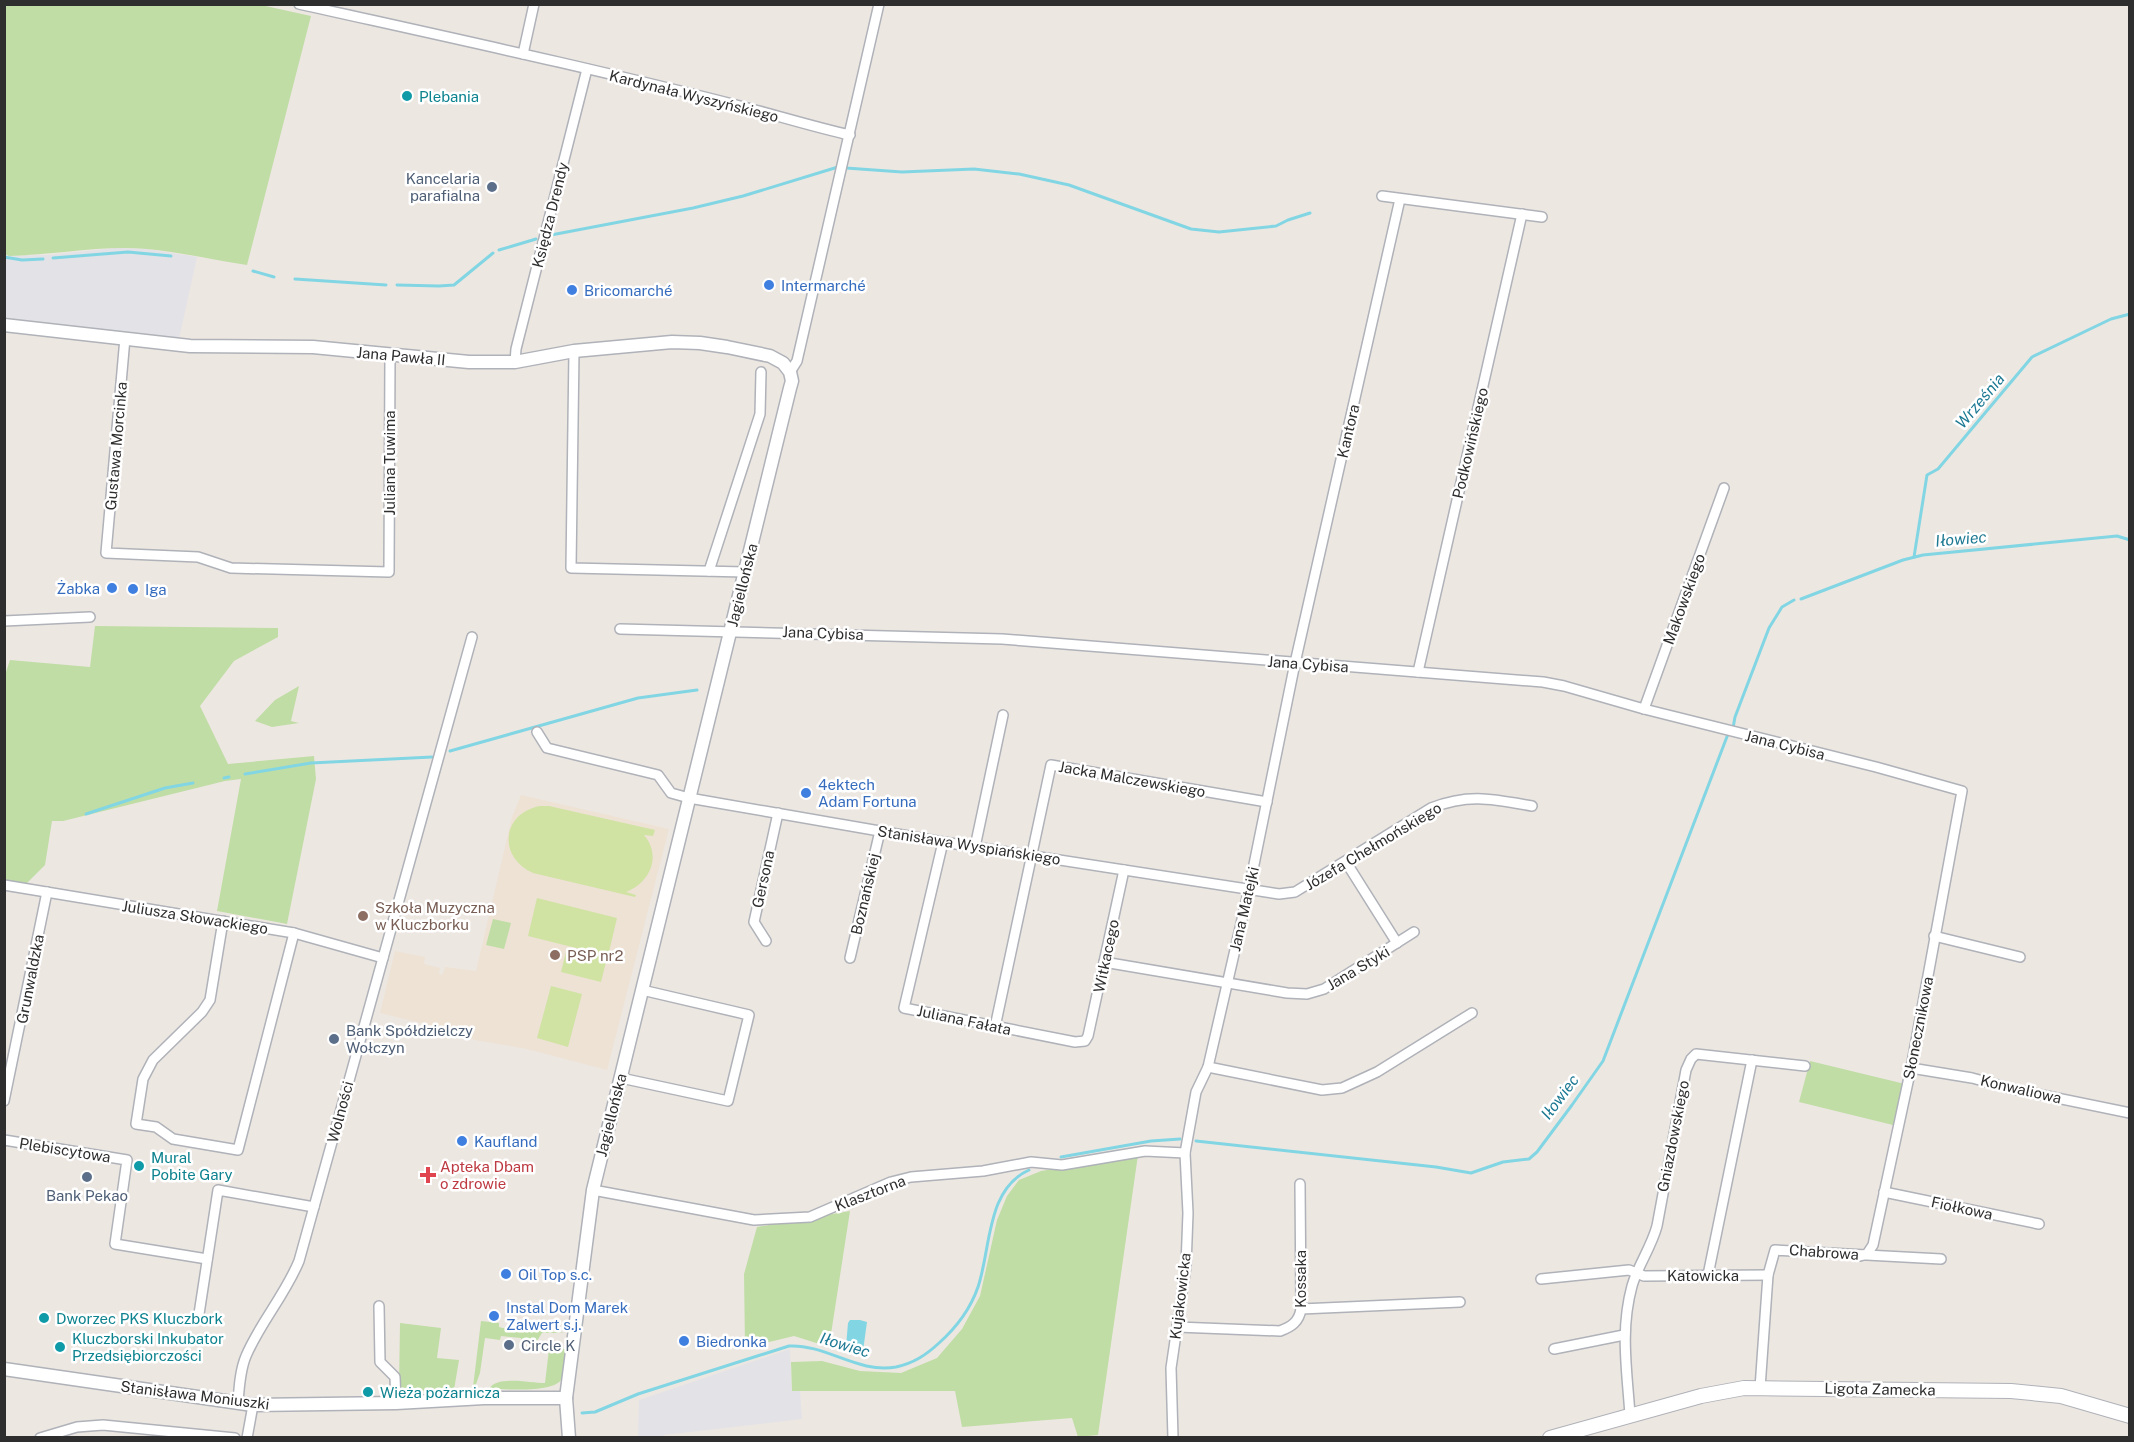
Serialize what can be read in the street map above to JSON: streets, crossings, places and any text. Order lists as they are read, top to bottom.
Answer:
{
  "streets": {
    "main road": ["Ligota Zamecka"],
    "street": [
      "Kardynała Wyszyńskiego",
      "Księdza Drendy",
      "Jana Pawła II",
      "Kantora",
      "Podkowińskiego",
      "Gustawa Morcinka",
      "Juliana Tuwima",
      "Jagiellońska",
      "Makowskiego",
      "Jana Cybisa",
      "Jacka Malczewskiego",
      "Stanisława Wyspiańskiego",
      "Józefa Chełmońskiego",
      "Gersona",
      "Boznańskiej",
      "Jana Matejki",
      "Juliusza Słowackiego",
      "Witkacego",
      "Jana Styki",
      "Grunwaldzka",
      "Juliana Fałata",
      "Słonecznikowa",
      "Konwaliowa",
      "Wolności",
      "Gniazdowskiego",
      "Plebiscytowa",
      "Klasztorna",
      "Fiołkowa",
      "Chabrowa",
      "Katowicka",
      "Kossaka",
      "Kujakowicka",
      "Stanisława Moniuszki"
    ]
  },
  "crossings": [
    ["Kardynała Wyszyńskiego", "Księdza Drendy"],
    ["Księdza Drendy", "Jana Pawła II"],
    ["Jana Pawła II", "Gustawa Morcinka"],
    ["Jana Pawła II", "Juliana Tuwima"],
    ["Jana Pawła II", "Jagiellońska"],
    ["Kantora", "Jana Cybisa"],
    ["Kantora", "Jana Matejki"],
    ["Podkowińskiego", "Jana Cybisa"],
    ["Gustawa Morcinka", "Juliana Tuwima"],
    ["Jagiellońska", "Jana Cybisa"],
    ["Jagiellońska", "Stanisława Wyspiańskiego"],
    ["Jagiellońska", "Klasztorna"],
    ["Jagiellońska", "Stanisława Moniuszki"],
    ["Makowskiego", "Jana Cybisa"],
    ["Jana Cybisa", "Jana Matejki"],
    ["Jana Cybisa", "Słonecznikowa"],
    ["Jacka Malczewskiego", "Stanisława Wyspiańskiego"],
    ["Jacka Malczewskiego", "Jana Matejki"],
    ["Stanisława Wyspiańskiego", "Józefa Chełmońskiego"],
    ["Stanisława Wyspiańskiego", "Gersona"],
    ["Stanisława Wyspiańskiego", "Boznańskiej"],
    ["Stanisława Wyspiańskiego", "Jana Matejki"],
    ["Stanisława Wyspiańskiego", "Witkacego"],
    ["Stanisława Wyspiańskiego", "Juliana Fałata"],
    ["Józefa Chełmońskiego", "Jana Matejki"],
    ["Jana Matejki", "Jana Styki"],
    ["Jana Matejki", "Klasztorna"],
    ["Jana Matejki", "Kujakowicka"],
    ["Juliusza Słowackiego", "Grunwaldzka"],
    ["Juliusza Słowackiego", "Wolności"],
    ["Witkacego", "Jana Styki"],
    ["Witkacego", "Juliana Fałata"],
    ["Słonecznikowa", "Konwaliowa"],
    ["Słonecznikowa", "Fiołkowa"],
    ["Słonecznikowa", "Chabrowa"],
    ["Wolności", "Stanisława Moniuszki"],
    ["Gniazdowskiego", "Katowicka"],
    ["Klasztorna", "Kujakowicka"],
    ["Chabrowa", "Katowicka"],
    ["Chabrowa", "Ligota Zamecka"],
    ["Kossaka", "Kujakowicka"]
  ],
  "water": ["Września", "Iłowiec"],
  "places": {
    "other": [
      "Plebania",
      "Kancelaria parafialna",
      "Intermarché",
      "Bricomarché",
      "Żabka",
      "Iga",
      "4ektech Adam Fortuna",
      "Szkoła Muzyczna w Kluczborku",
      "PSP nr2",
      "Bank Spółdzielczy Wołczyn",
      "Kaufland",
      "Mural Pobite Gary",
      "Bank Pekao",
      "Oil Top s.c.",
      "Instal Dom Marek Zalwert s.j.",
      "Dworzec PKS Kluczbork",
      "Biedronka",
      "Circle K",
      "Kluczborski Inkubator Przedsiębiorczości",
      "Wieża pożarnicza"
    ],
    "health": ["Apteka Dbam o zdrowie"]
  }
}
